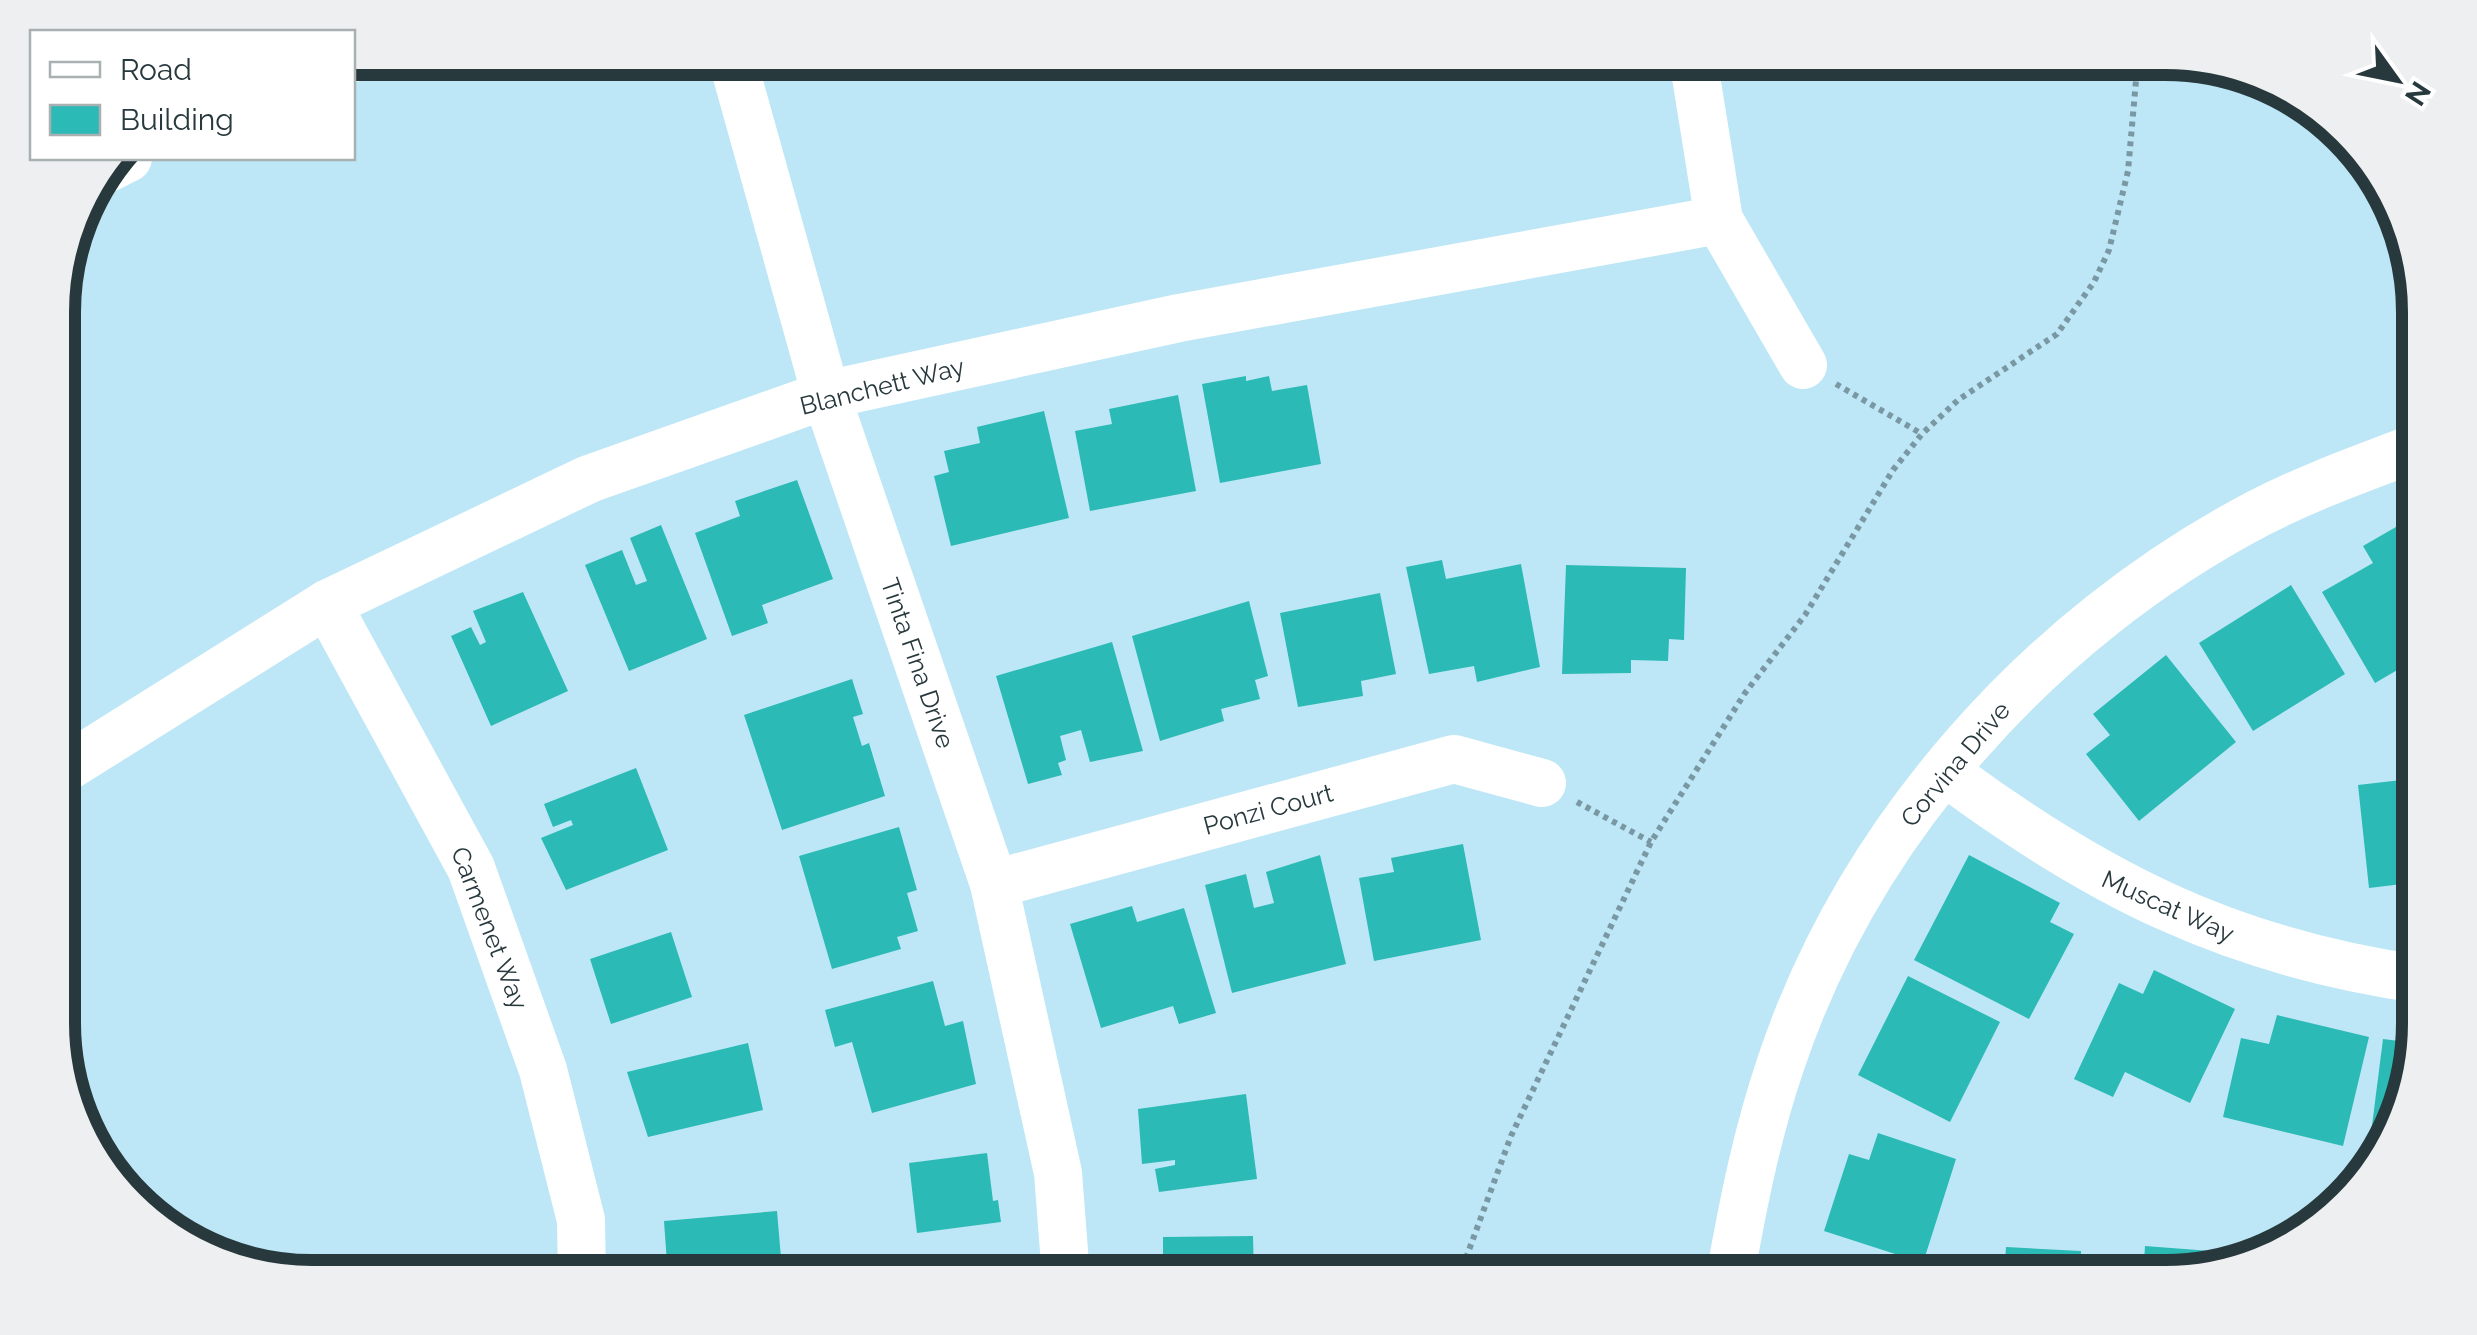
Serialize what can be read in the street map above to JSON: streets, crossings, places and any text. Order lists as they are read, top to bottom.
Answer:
{
  "streets": {
    "street": [
      "Blanchett Way",
      "Tinta Fina Drive",
      "Corvina Drive",
      "Ponzi Court",
      "Muscat Way",
      "Carmenet Way"
    ]
  },
  "crossings": [
    ["Blanchett Way", "Tinta Fina Drive"],
    ["Blanchett Way", "Carmenet Way"],
    ["Tinta Fina Drive", "Ponzi Court"],
    ["Corvina Drive", "Muscat Way"]
  ],
  "legend": ["Road", "Building"],
  "north": "bottom right"
}
